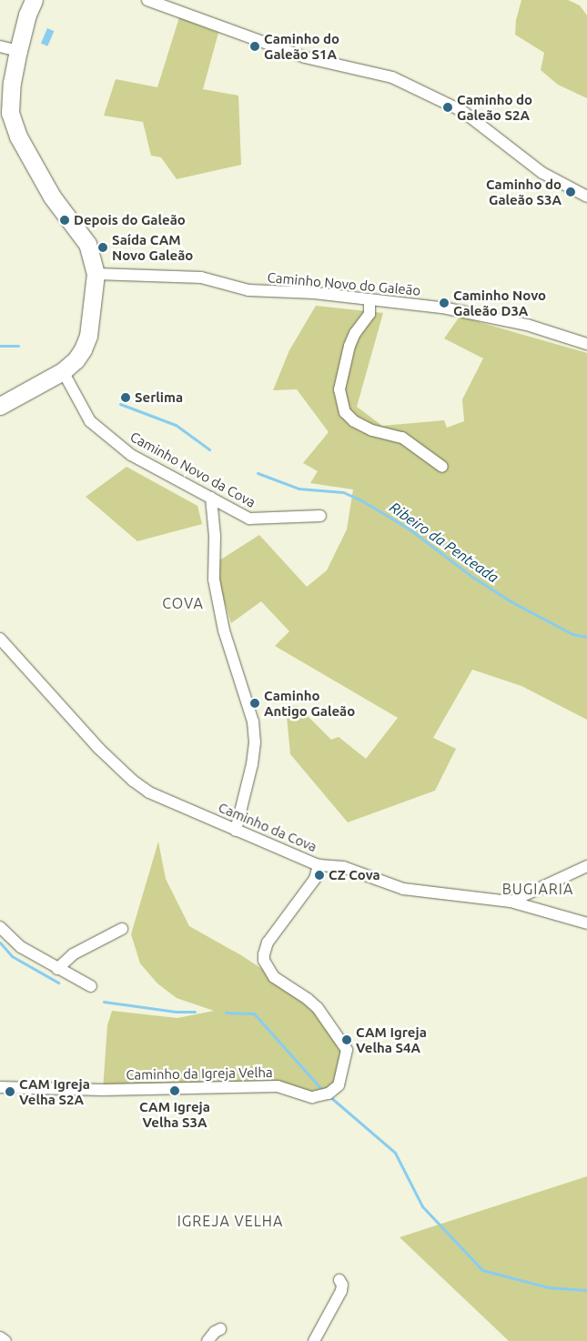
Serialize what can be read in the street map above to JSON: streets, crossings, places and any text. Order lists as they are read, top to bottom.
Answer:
{
  "streets": {
    "street": [
      "Caminho Novo do Galeão",
      "Caminho Novo da Cova",
      "Caminho da Cova",
      "Caminho da Igreja Velha"
    ]
  },
  "crossings": [
    ["Caminho da Cova", "Caminho da Igreja Velha"]
  ],
  "districts": ["COVA", "BUGIARIA", "IGREJA VELHA"],
  "water": ["Ribeiro da Penteada"],
  "places": [
    "Caminho do Galeão S1A",
    "Caminho do Galeão S2A",
    "Caminho do Galeão S3A",
    "Depois do Galeão",
    "Saída CAM Novo Galeão",
    "Caminho Novo Galeão D3A",
    "Serlima",
    "Caminho Antigo Galeão",
    "CZ Cova",
    "CAM Igreja Velha S4A",
    "CAM Igreja Velha S3A",
    "CAM Igreja Velha S2A"
  ]
}
